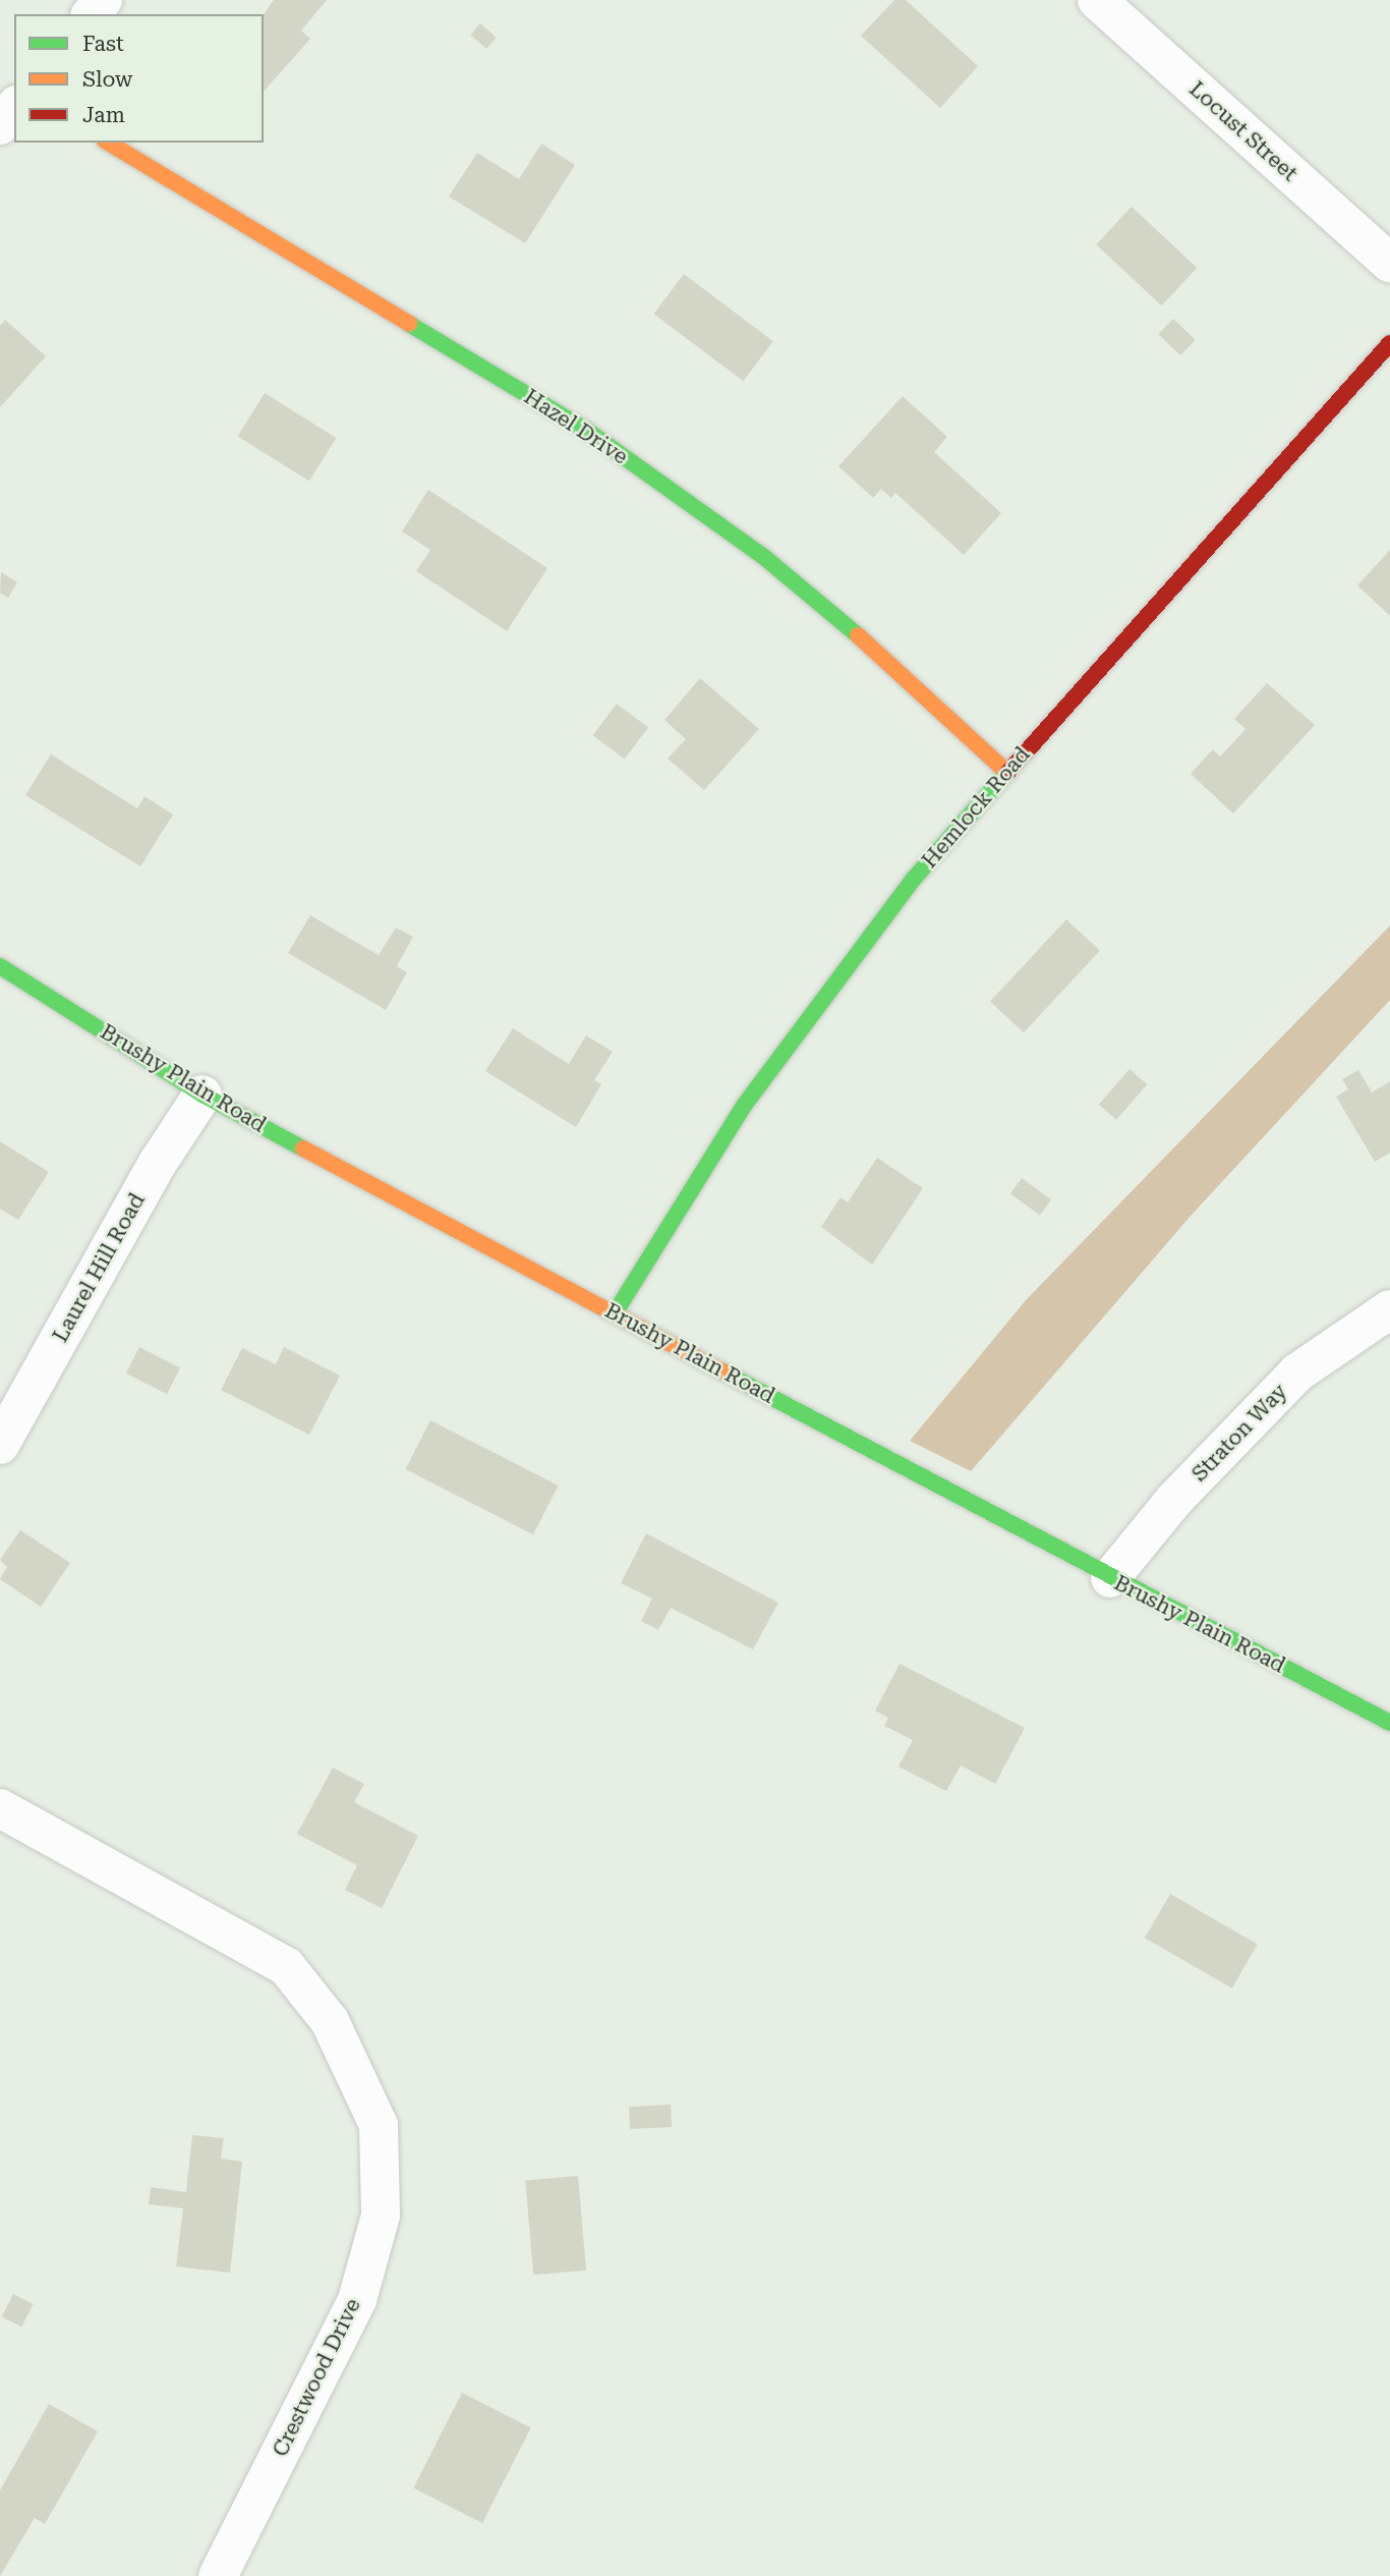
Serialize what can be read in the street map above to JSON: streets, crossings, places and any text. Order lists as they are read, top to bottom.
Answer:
{
  "streets": {
    "street": [
      "Locust Street",
      "Hazel Drive",
      "Hemlock Road",
      "Brushy Plain Road",
      "Laurel Hill Road",
      "Straton Way",
      "Crestwood Drive"
    ]
  },
  "crossings": [
    ["Hazel Drive", "Hemlock Road"],
    ["Hemlock Road", "Brushy Plain Road"],
    ["Brushy Plain Road", "Laurel Hill Road"],
    ["Brushy Plain Road", "Straton Way"]
  ],
  "legend": ["Fast", "Slow", "Jam"]
}
